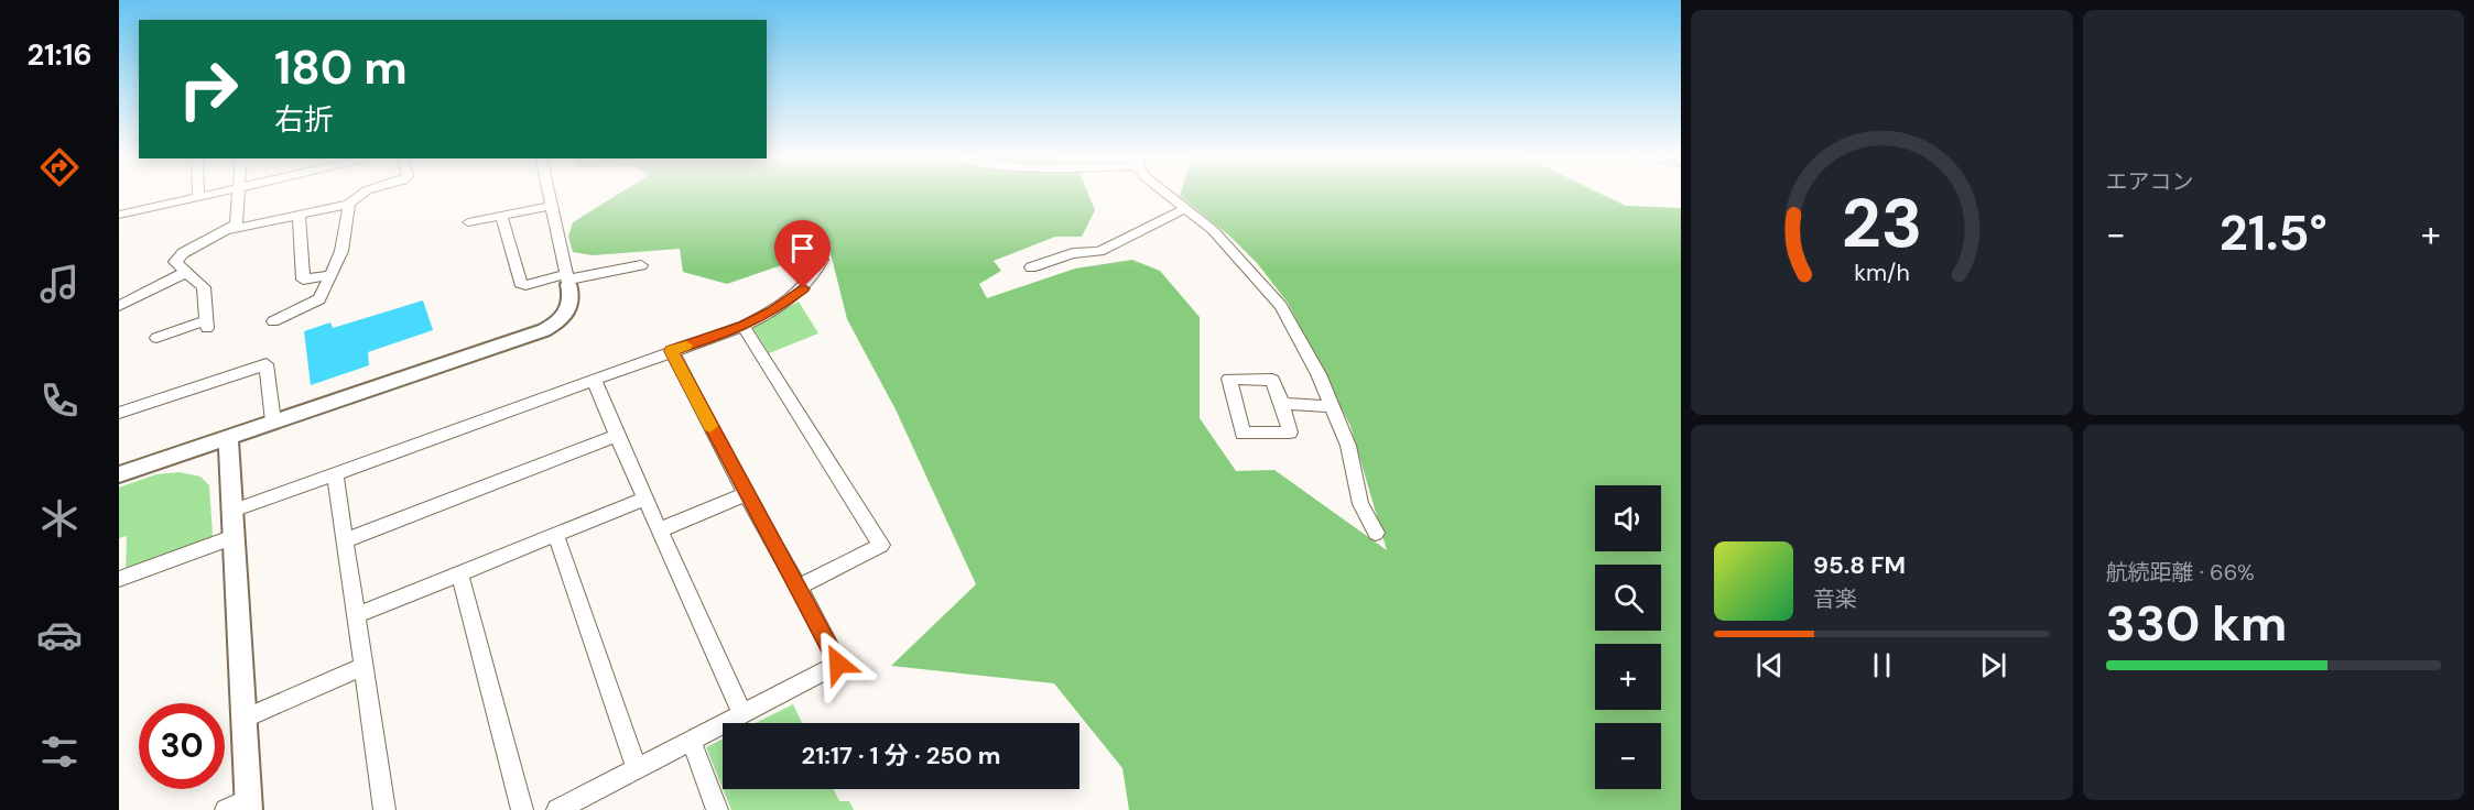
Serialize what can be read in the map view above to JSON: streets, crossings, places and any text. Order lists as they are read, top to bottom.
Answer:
{
  "page": {
    "tabs": "21:16",
    "tile": [
      "エアコン",
      ["航続距離 · 66%", "330 km"]
    ],
    "turn": ["180 m", "右折"],
    "heat": ["−", "21.5°", "+"],
    "map_buttons": ["+", "−"],
    "song": ["95.8 FM", "音楽"],
    "limit": "30",
    "trip": "21:17 · 1 分 · 250 m",
    "gauge": ["23", "km/h"]
  }
}
